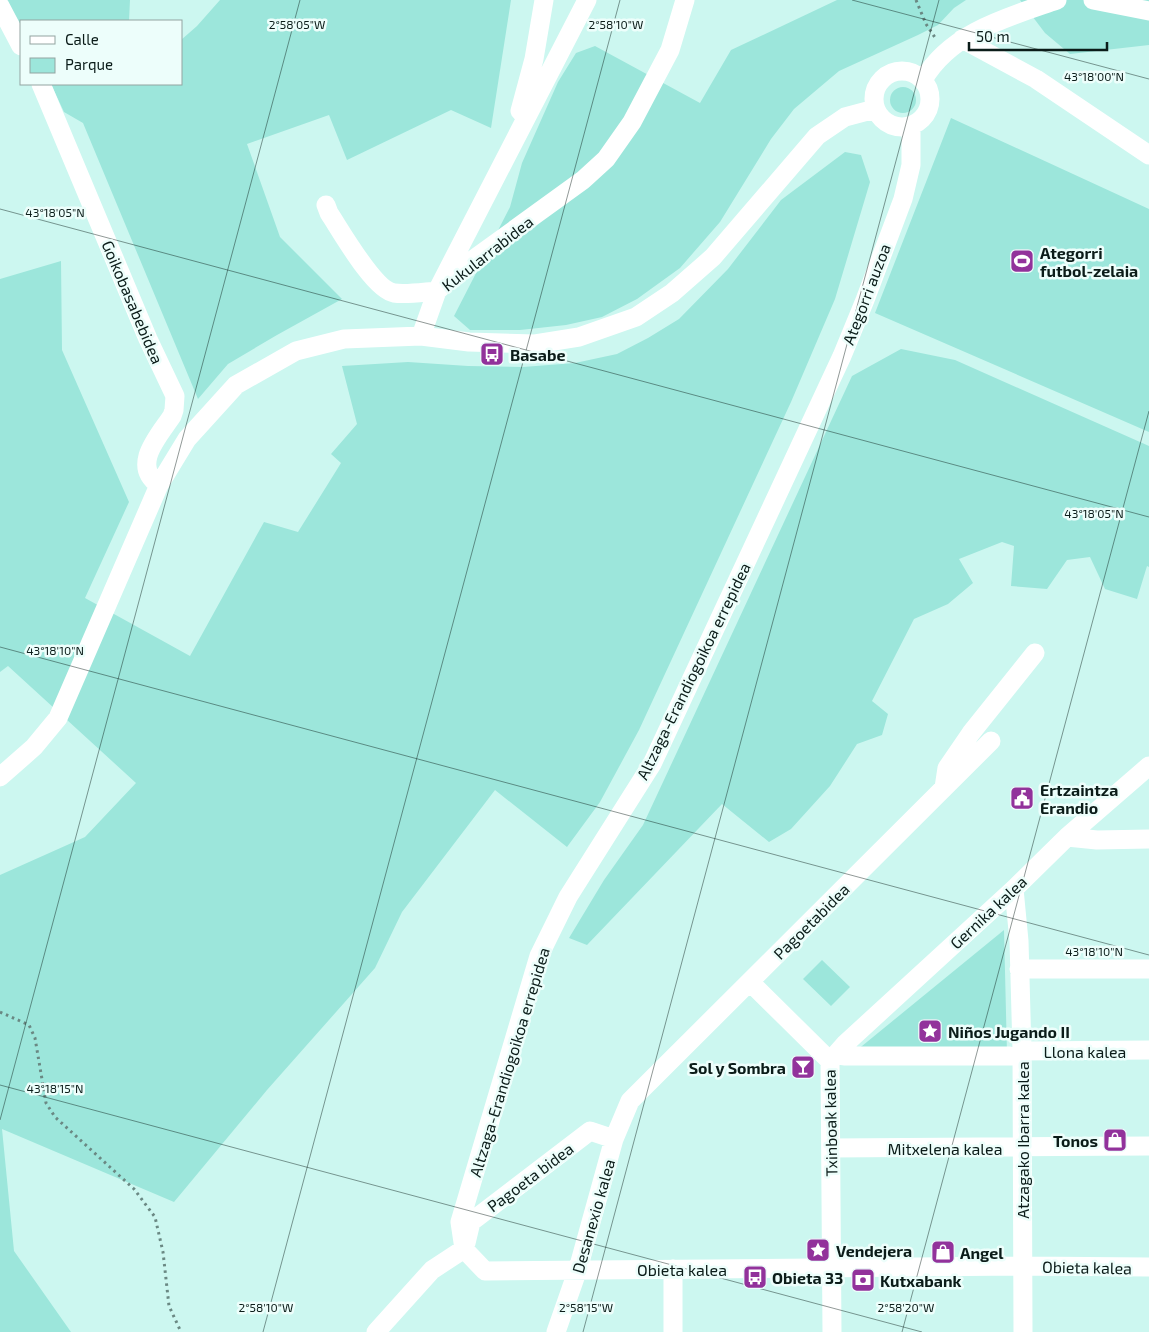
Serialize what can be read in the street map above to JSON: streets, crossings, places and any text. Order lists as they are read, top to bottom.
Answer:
{
  "streets": {
    "street": [
      "Kukularrabidea",
      "Ategorri auzoa",
      "Goikobasabebidea",
      "Altzaga-Erandiogoikoa errepidea",
      "Gernika kalea",
      "Pagoetabidea",
      "Llona kalea",
      "Txinboak kalea",
      "Atzagako Ibarra kalea",
      "Mitxelena kalea",
      "Pagoeta bidea",
      "Desanexio kalea",
      "Obieta kalea"
    ]
  },
  "crossings": [
    ["Ategorri auzoa", "Altzaga-Erandiogoikoa errepidea"],
    ["Altzaga-Erandiogoikoa errepidea", "Pagoeta bidea"],
    ["Altzaga-Erandiogoikoa errepidea", "Obieta kalea"],
    ["Gernika kalea", "Llona kalea"],
    ["Gernika kalea", "Txinboak kalea"],
    ["Gernika kalea", "Atzagako Ibarra kalea"],
    ["Pagoetabidea", "Txinboak kalea"],
    ["Pagoetabidea", "Desanexio kalea"],
    ["Llona kalea", "Txinboak kalea"],
    ["Llona kalea", "Atzagako Ibarra kalea"],
    ["Txinboak kalea", "Mitxelena kalea"],
    ["Txinboak kalea", "Obieta kalea"],
    ["Atzagako Ibarra kalea", "Mitxelena kalea"],
    ["Atzagako Ibarra kalea", "Obieta kalea"],
    ["Pagoeta bidea", "Desanexio kalea"],
    ["Pagoeta bidea", "Obieta kalea"],
    ["Desanexio kalea", "Obieta kalea"]
  ],
  "places": {
    "sports": ["Ategorri futbol-zelaia"],
    "bus stop": ["Basabe", "Obieta 33"],
    "public building": ["Ertzaintza Erandio"],
    "place": ["Niños Jugando II", "Vendejera"],
    "bar": ["Sol y Sombra"],
    "shop": ["Tonos", "Angel"],
    "bank": ["Kutxabank"]
  },
  "legend": ["Calle", "Parque"],
  "scale_bar": "50 m",
  "coordinates": [
    "2°58'05\"W",
    "2°58'10\"W",
    "43°18'00\"N",
    "43°18'05\"N",
    "43°18'10\"N",
    "43°18'15\"N",
    "2°58'15\"W",
    "2°58'20\"W"
  ]
}
